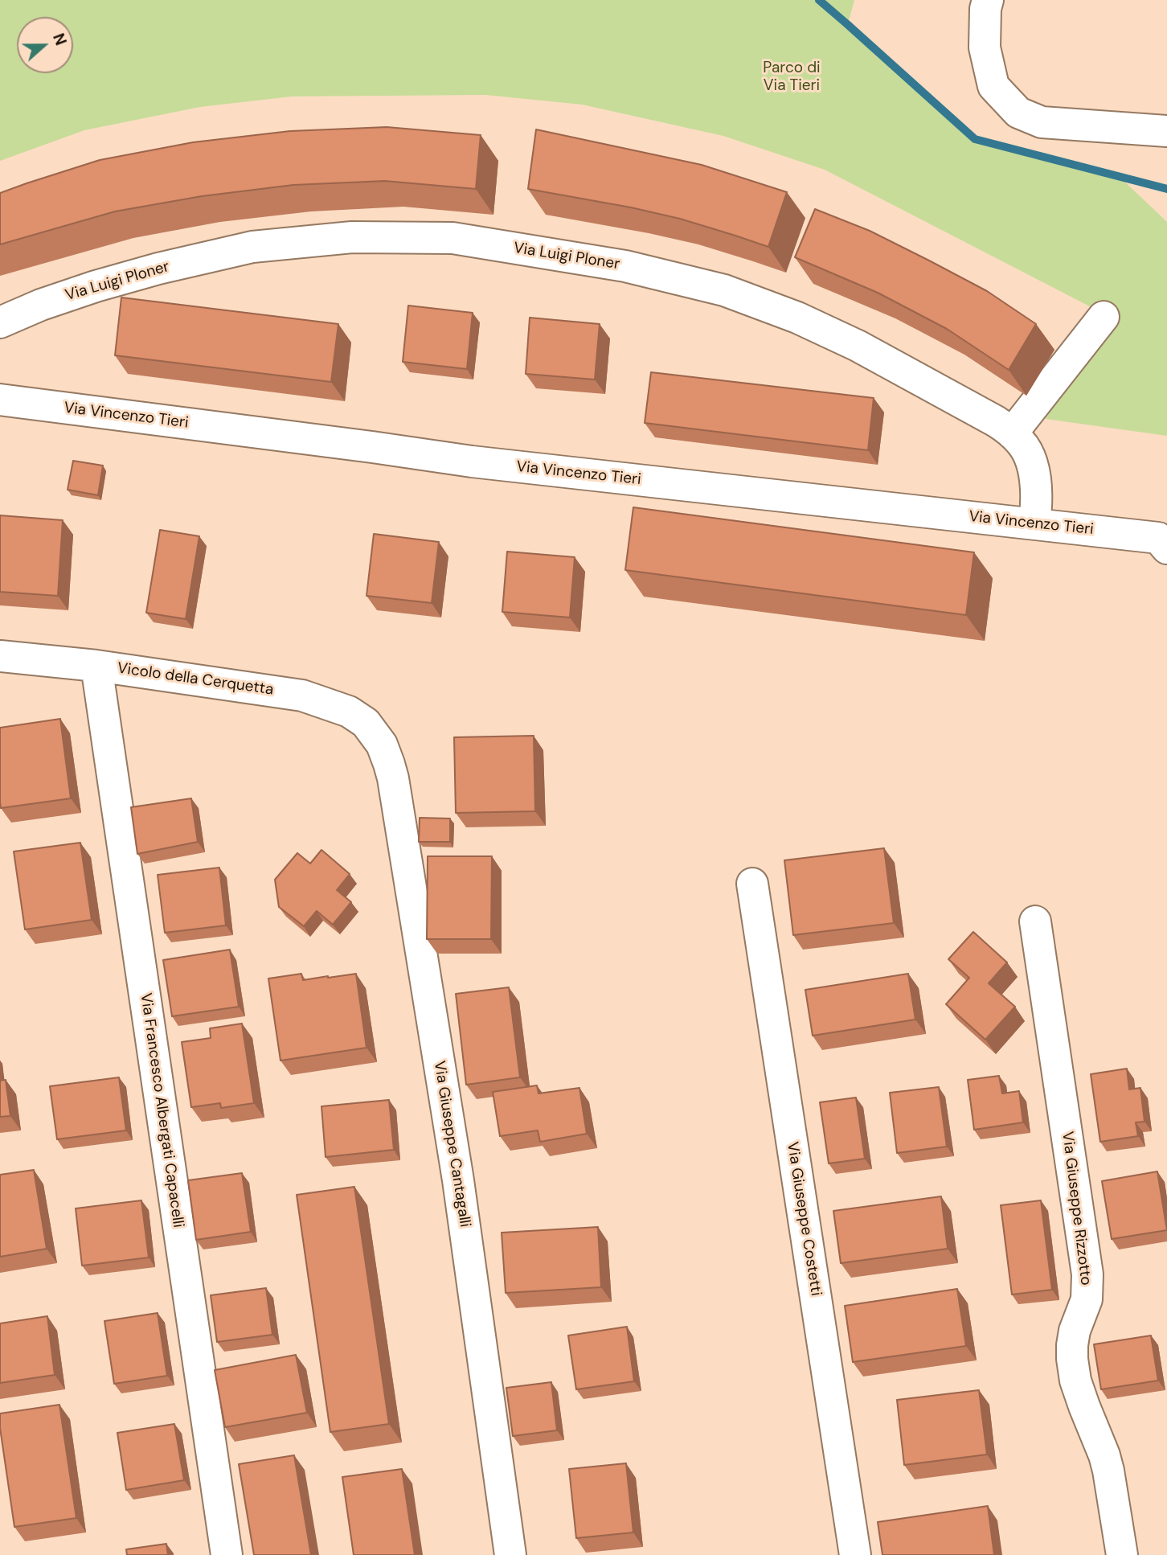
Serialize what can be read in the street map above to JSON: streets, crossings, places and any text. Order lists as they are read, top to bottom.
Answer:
{
  "streets": {
    "street": [
      "Via Luigi Ploner",
      "Via Vincenzo Tieri",
      "Vicolo della Cerquetta",
      "Via Francesco Albergati Capacelli",
      "Via Giuseppe Cantagalli",
      "Via Giuseppe Rizzotto",
      "Via Giuseppe Costetti"
    ]
  },
  "crossings": [
    ["Via Luigi Ploner", "Via Vincenzo Tieri"],
    ["Vicolo della Cerquetta", "Via Francesco Albergati Capacelli"],
    ["Vicolo della Cerquetta", "Via Giuseppe Cantagalli"]
  ],
  "parks": ["Parco di Via Tieri"],
  "north": "right"
}
